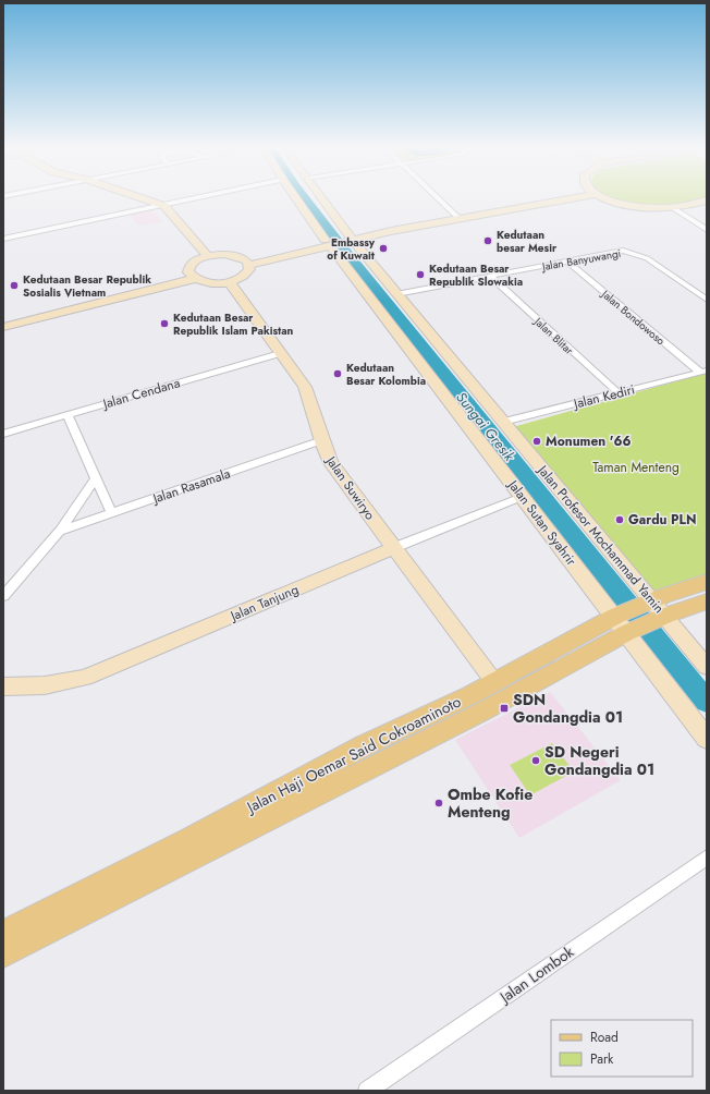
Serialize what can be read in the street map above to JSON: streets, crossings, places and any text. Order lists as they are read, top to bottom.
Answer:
{
  "streets": {
    "main road": ["Jalan Haji Oemar Said Cokroaminoto"],
    "street": [
      "Jalan Banyuwangi",
      "Jalan Bondowoso",
      "Jalan Blitar",
      "Jalan Cendana",
      "Jalan Kediri",
      "Jalan Rasamala",
      "Jalan Suwiryo",
      "Jalan Sutan Syahrir",
      "Jalan Profesor Mochammad Yamin",
      "Jalan Tanjung",
      "Jalan Lombok"
    ]
  },
  "crossings": [
    ["Jalan Banyuwangi", "Jalan Bondowoso"],
    ["Jalan Banyuwangi", "Jalan Blitar"],
    ["Jalan Banyuwangi", "Jalan Profesor Mochammad Yamin"],
    ["Jalan Bondowoso", "Jalan Kediri"],
    ["Jalan Blitar", "Jalan Kediri"],
    ["Jalan Cendana", "Jalan Suwiryo"],
    ["Jalan Kediri", "Jalan Profesor Mochammad Yamin"],
    ["Jalan Rasamala", "Jalan Suwiryo"],
    ["Jalan Suwiryo", "Jalan Tanjung"],
    ["Jalan Suwiryo", "Jalan Haji Oemar Said Cokroaminoto"],
    ["Jalan Sutan Syahrir", "Jalan Tanjung"],
    ["Jalan Sutan Syahrir", "Jalan Haji Oemar Said Cokroaminoto"],
    ["Jalan Profesor Mochammad Yamin", "Jalan Haji Oemar Said Cokroaminoto"]
  ],
  "water": ["Sungai Gresik"],
  "parks": ["Taman Menteng"],
  "places": {
    "other": [
      "Kedutaan besar Mesir",
      "Embassy of Kuwait",
      "Kedutaan Besar Republik Slowakia",
      "Kedutaan Besar Republik Sosialis Vietnam",
      "Kedutaan Besar Republik Islam Pakistan",
      "Kedutaan Besar Kolombia",
      "Monumen '66",
      "Gardu PLN",
      "SD Negeri Gondangdia 01",
      "Ombe Kofie Menteng"
    ],
    "transit": ["SDN Gondangdia 01"]
  },
  "legend": ["Road", "Park"]
}
